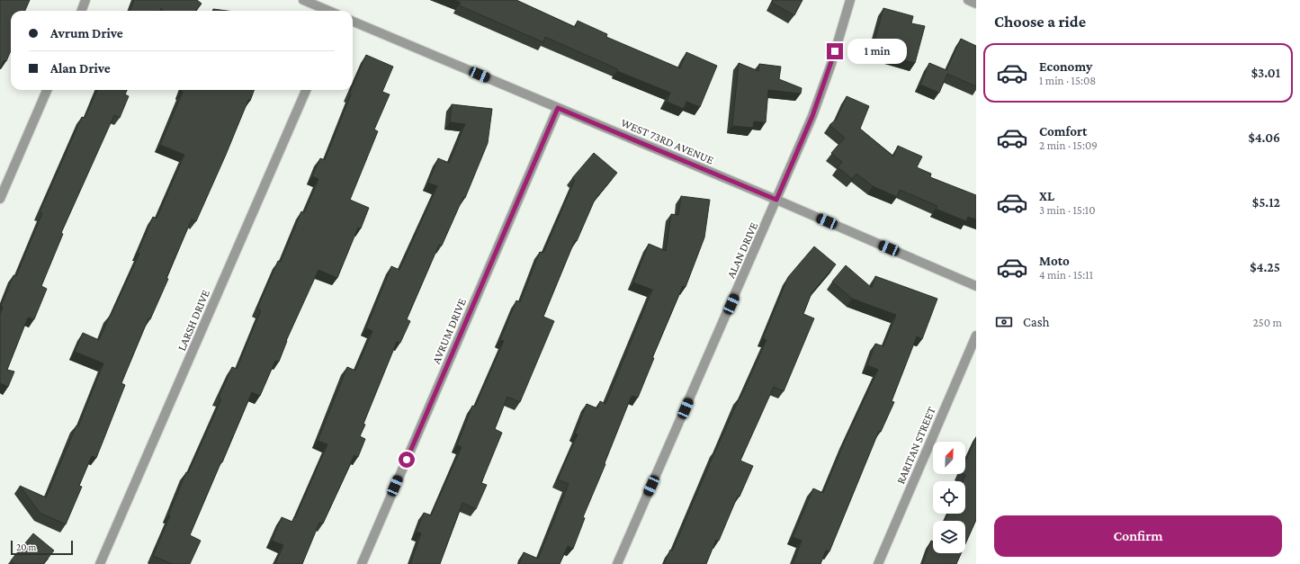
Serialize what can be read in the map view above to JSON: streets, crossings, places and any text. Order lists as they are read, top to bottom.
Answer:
{
  "streets": {
    "street": [
      "WEST 73RD AVENUE",
      "ALAN DRIVE",
      "LARSH DRIVE",
      "AVRUM DRIVE",
      "RARITAN STREET"
    ]
  },
  "crossings": [
    ["WEST 73RD AVENUE", "ALAN DRIVE"],
    ["WEST 73RD AVENUE", "AVRUM DRIVE"]
  ],
  "scale_bar": "20 m",
  "north": "top right",
  "page": {
    "heading": "Choose a ride",
    "banner": ["Avrum Drive", "Alan Drive"],
    "bubble": "1 min",
    "list": [
      {
        "name": "Economy",
        "note": "1 min · 15:08",
        "value": "$3.01"
      },
      {
        "name": "Comfort",
        "note": "2 min · 15:09",
        "value": "$4.06"
      },
      {
        "name": "XL",
        "note": "3 min · 15:10",
        "value": "$5.12"
      },
      {
        "name": "Moto",
        "note": "4 min · 15:11",
        "value": "$4.25"
      }
    ],
    "pay": ["Cash", "250 m"],
    "buttons": "Confirm",
    "scale": "20 m"
  }
}
